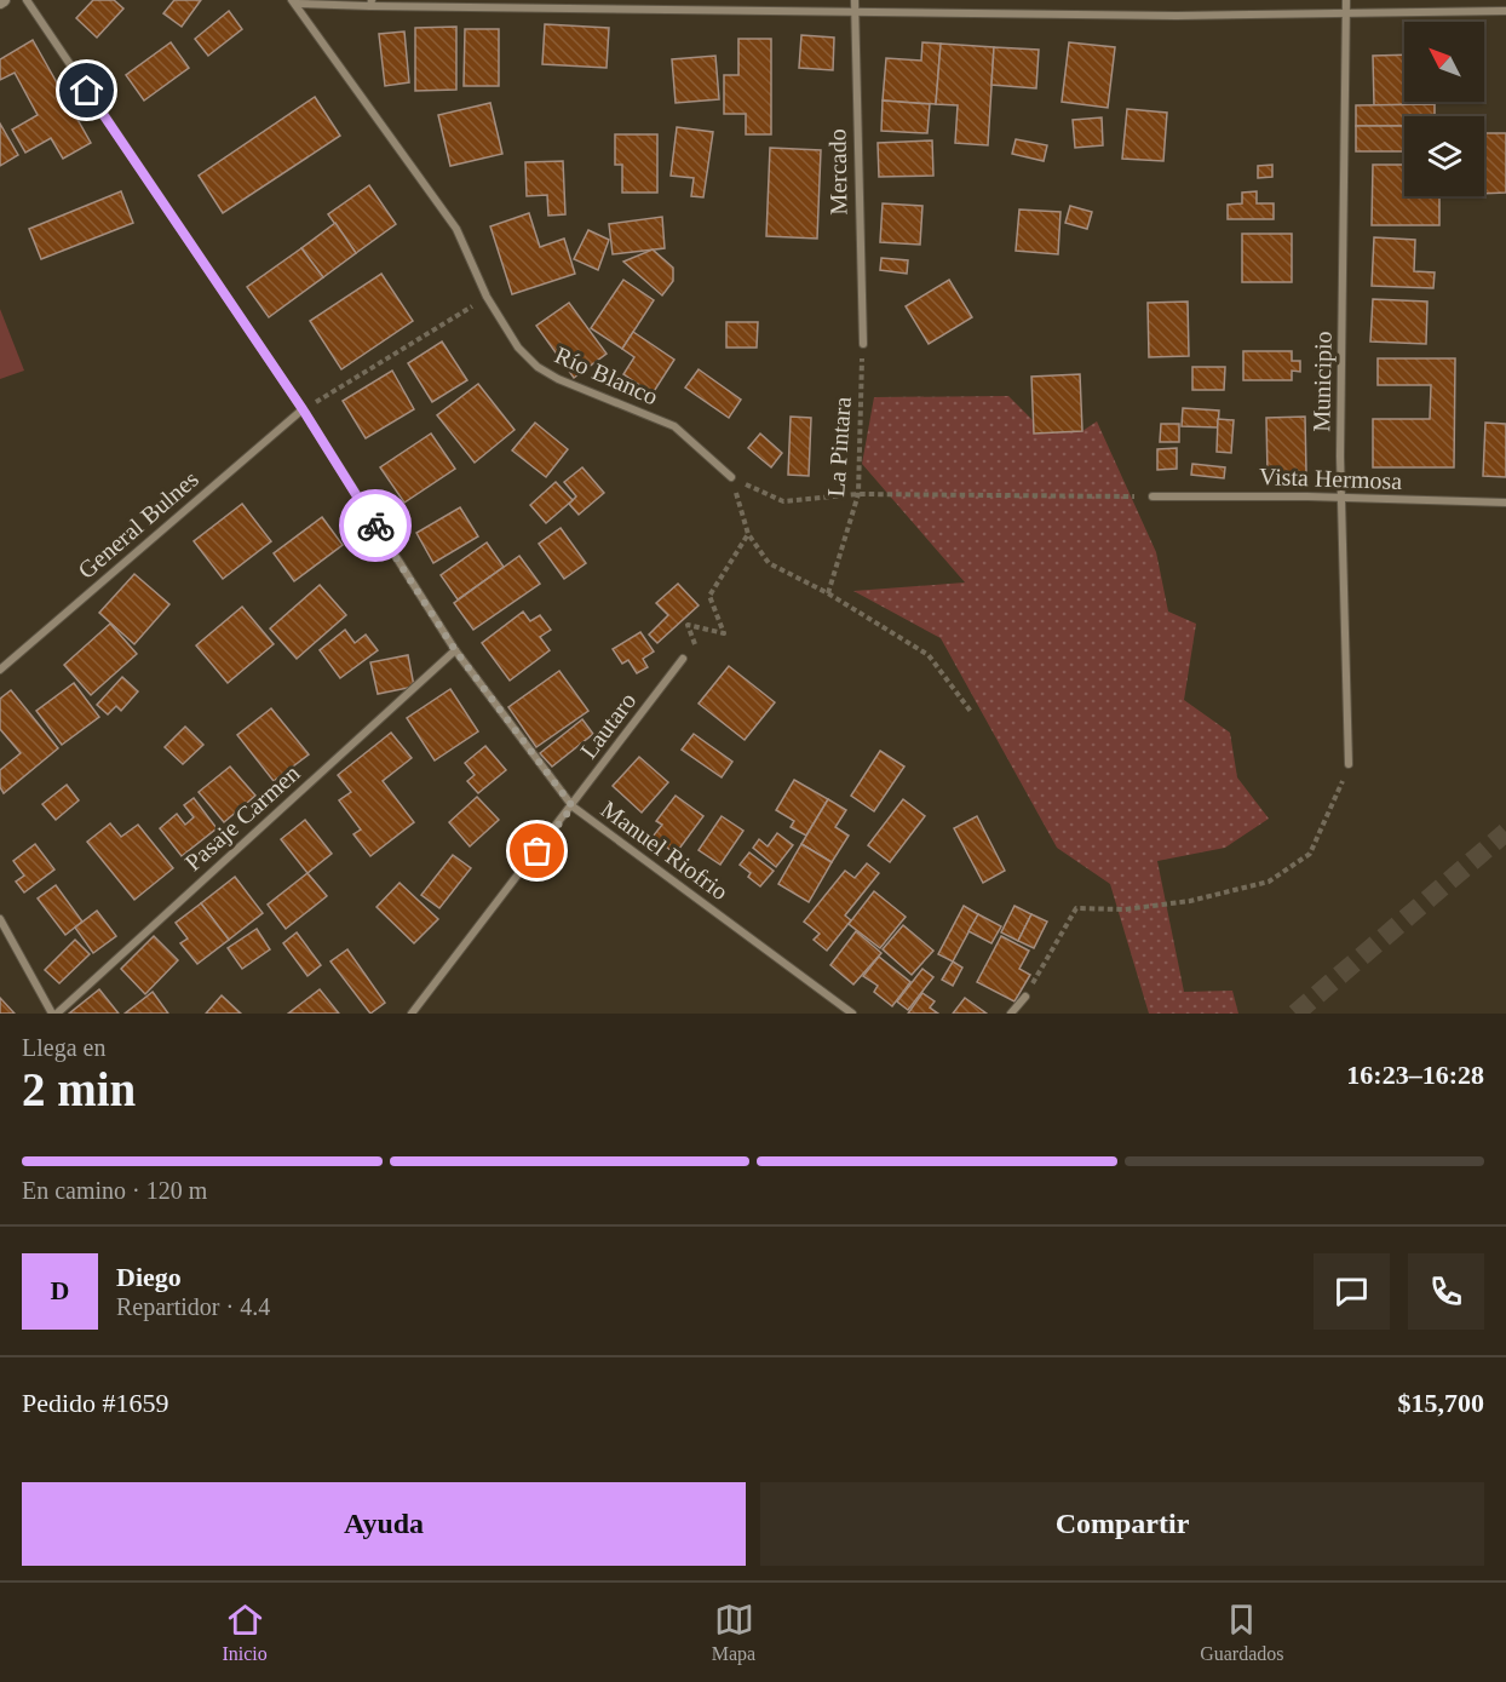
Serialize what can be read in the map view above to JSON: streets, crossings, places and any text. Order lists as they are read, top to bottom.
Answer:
{
  "streets": {
    "street": [
      "Mercado",
      "Río Blanco",
      "Municipio",
      "Vista Hermosa",
      "General Bulnes",
      "Lautaro",
      "Pasaje Carmen",
      "Manuel Riofrio"
    ],
    "path": ["La Pintara"]
  },
  "crossings": [
    ["Mercado", "La Pintara"],
    ["Municipio", "Vista Hermosa"],
    ["General Bulnes", "Manuel Riofrio"],
    ["Lautaro", "Manuel Riofrio"],
    ["Pasaje Carmen", "Manuel Riofrio"]
  ],
  "north": "top left",
  "page": {
    "heading": ["2 min", "Llega en", "16:23–16:28"],
    "panel": [
      "Diego",
      "Repartidor · 4.4",
      "Pedido #1659",
      "$15,700"
    ],
    "bar": "En camino · 120 m",
    "round": "D",
    "buttons": ["Ayuda", "Compartir"],
    "tabs": ["Inicio", "Mapa", "Guardados"]
  }
}
